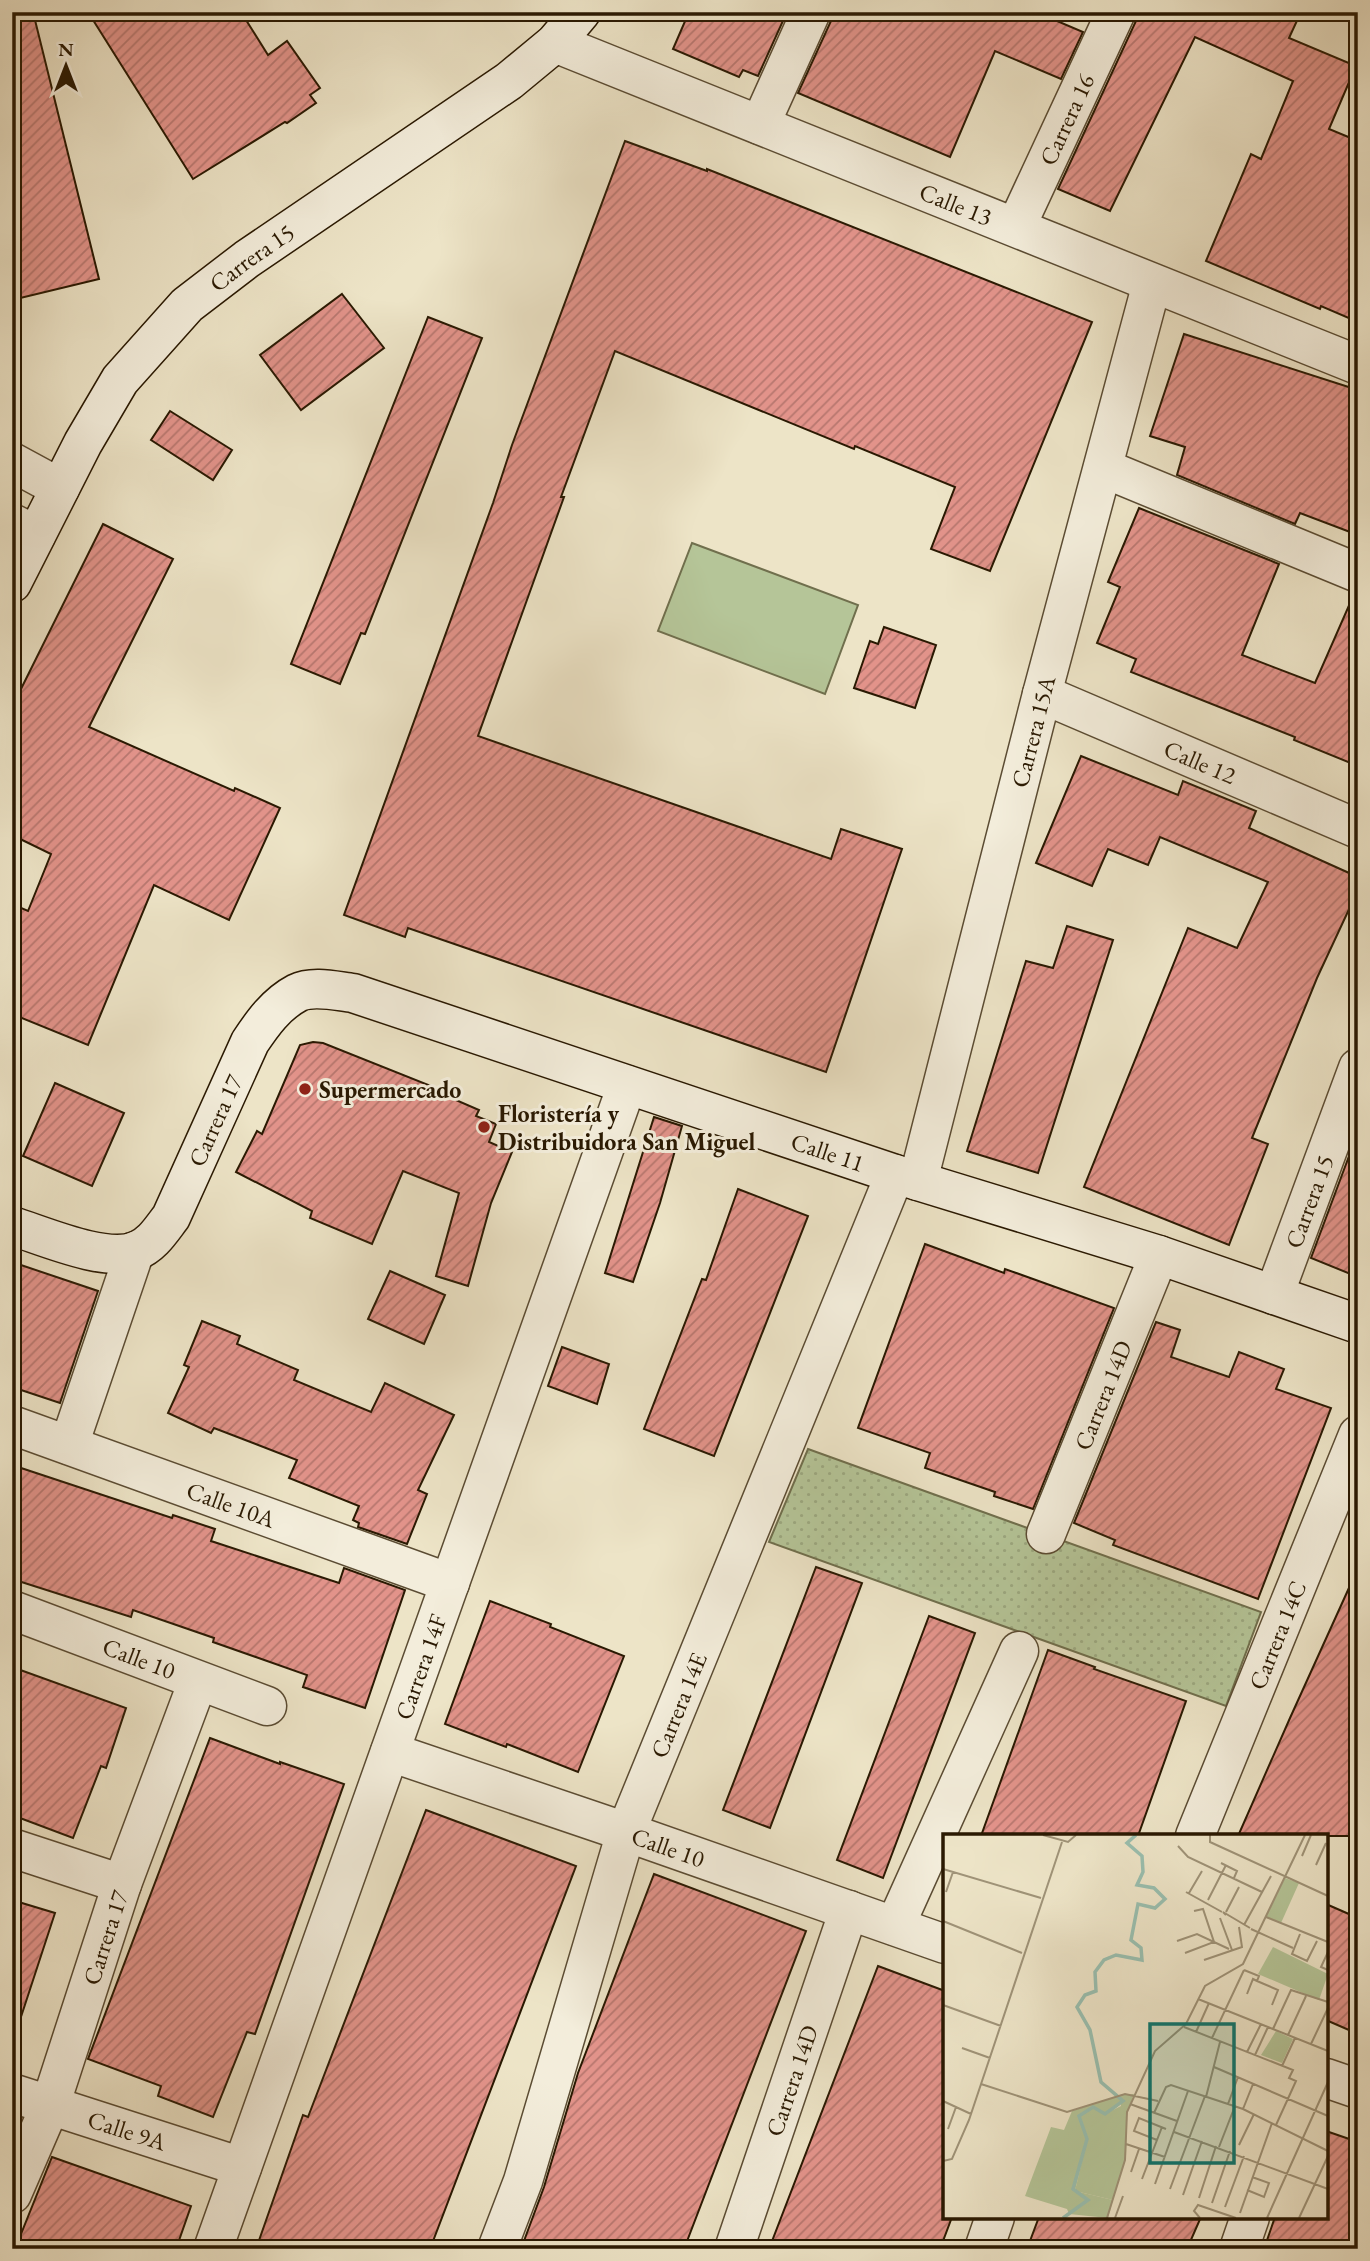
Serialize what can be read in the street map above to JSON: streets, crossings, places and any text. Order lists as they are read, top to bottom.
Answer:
{
  "streets": {
    "street": [
      "Carrera 16",
      "Calle 13",
      "Carrera 15",
      "Carrera 15A",
      "Calle 12",
      "Carrera 17",
      "Calle 11",
      "Carrera 14D",
      "Calle 10A",
      "Carrera 14C",
      "Calle 10",
      "Carrera 14F",
      "Carrera 14E",
      "Calle 9A"
    ]
  },
  "crossings": [
    ["Carrera 16", "Calle 13"],
    ["Calle 13", "Carrera 15"],
    ["Calle 13", "Carrera 15A"],
    ["Carrera 15", "Calle 11"],
    ["Carrera 15A", "Calle 12"],
    ["Carrera 15A", "Calle 11"],
    ["Carrera 15A", "Carrera 14E"],
    ["Carrera 17", "Calle 11"],
    ["Carrera 17", "Calle 10"],
    ["Carrera 17", "Calle 9A"],
    ["Calle 11", "Carrera 14D"],
    ["Calle 11", "Carrera 14F"],
    ["Calle 11", "Carrera 14E"],
    ["Carrera 14D", "Calle 10"],
    ["Calle 10A", "Carrera 14F"],
    ["Calle 10", "Carrera 14F"],
    ["Calle 10", "Carrera 14E"],
    ["Carrera 14F", "Calle 9A"]
  ],
  "places": ["Supermercado", "Floristería y Distribuidora San Miguel"],
  "north": "top"
}
